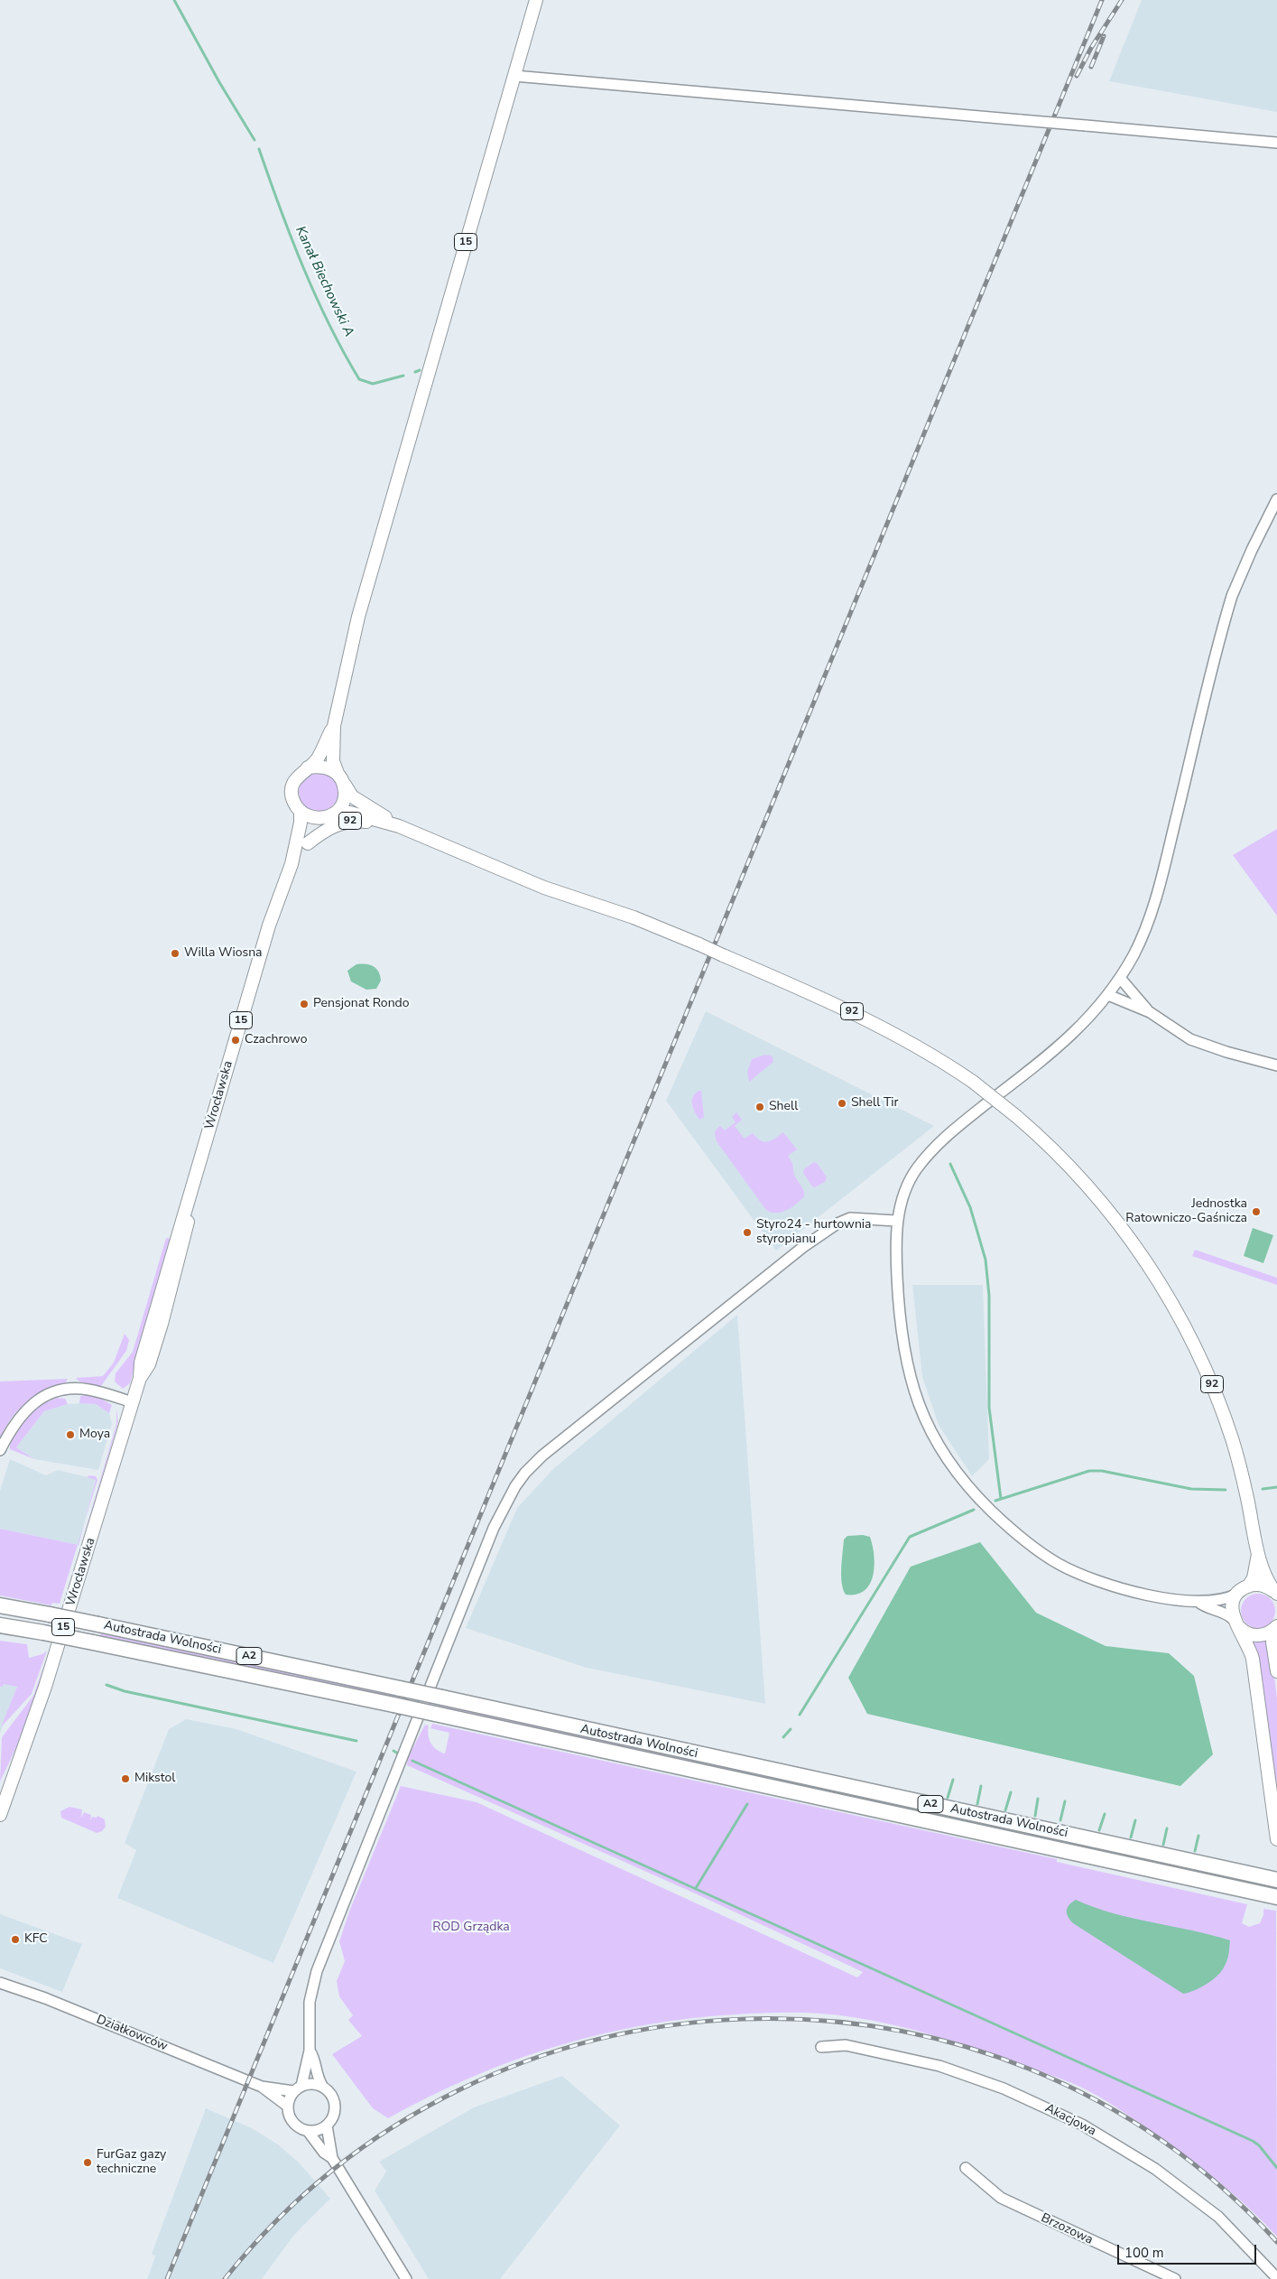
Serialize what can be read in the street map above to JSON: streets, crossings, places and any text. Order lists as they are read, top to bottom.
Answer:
{
  "streets": {
    "highway": ["Autostrada Wolności", "A2"],
    "main road": ["15", "92", "Wrocławska"],
    "street": ["Działkowców", "Akacjowa", "Brzozowa"]
  },
  "crossings": [
    ["15", "92"],
    ["15", "Wrocławska"],
    ["92", "Wrocławska"]
  ],
  "water": ["Kanał Biechowski A"],
  "parks": ["ROD Grządka"],
  "places": [
    "Willa Wiosna",
    "Pensjonat Rondo",
    "Czachrowo",
    "Shell Tir",
    "Shell",
    "Jednostka Ratowniczo-Gaśnicza",
    "Styro24 - hurtownia styropianu",
    "Moya",
    "Mikstol",
    "KFC",
    "FurGaz gazy techniczne"
  ],
  "scale_bar": "100 m"
}
